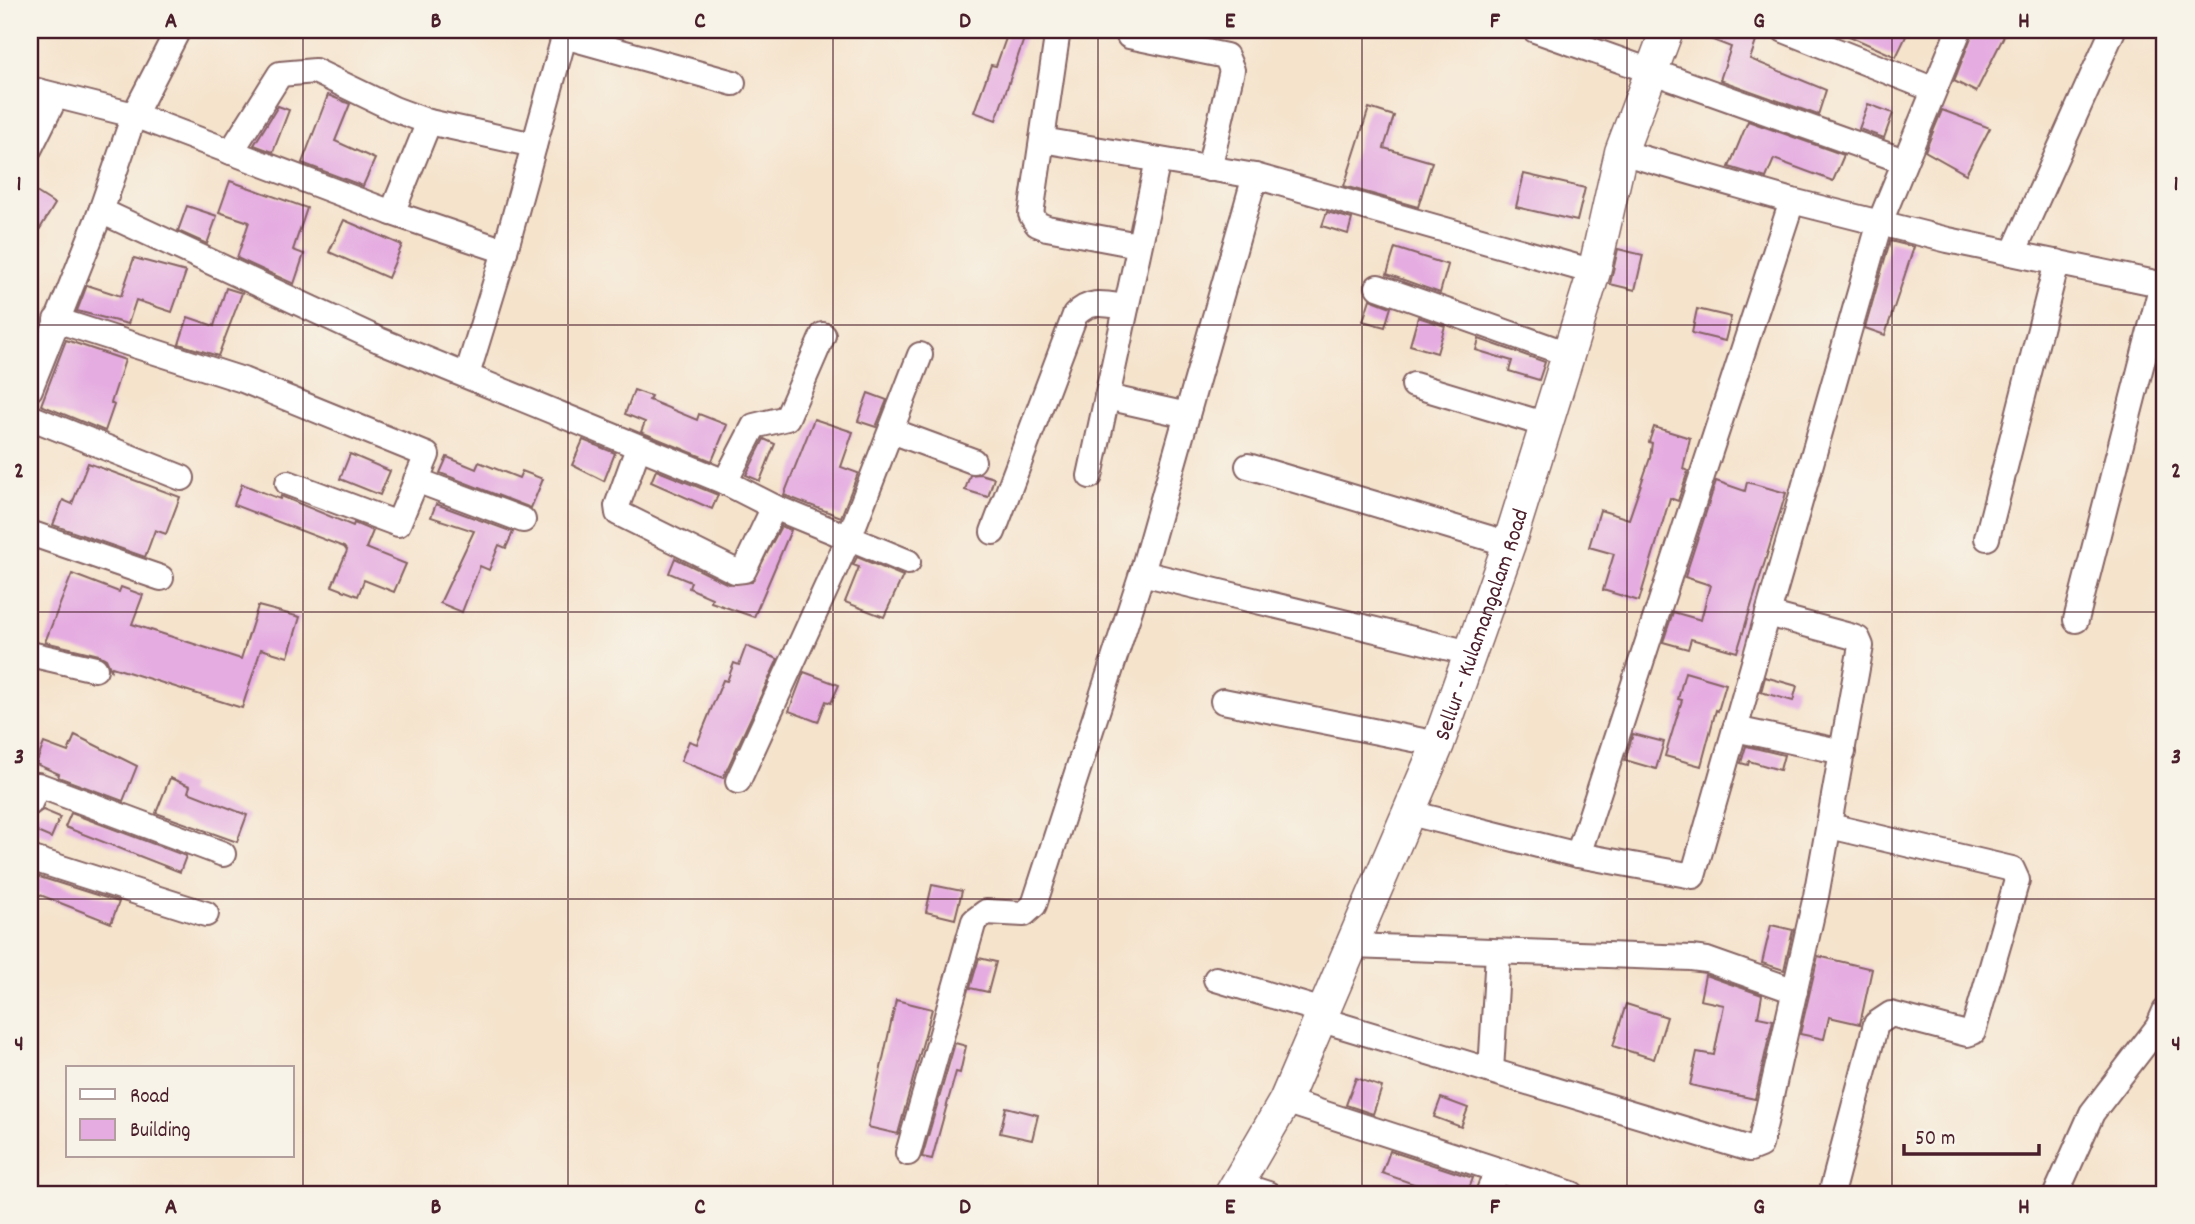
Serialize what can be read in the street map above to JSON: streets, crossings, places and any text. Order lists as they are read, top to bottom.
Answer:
{
  "streets": {
    "main road": ["Sellur - Kulamangalam Road"]
  },
  "legend": ["Road", "Building"],
  "scale_bar": "50 m",
  "grid": {
    "columns": [
      "A",
      "B",
      "C",
      "D",
      "E",
      "F",
      "G",
      "H"
    ],
    "rows": [
      "1",
      "2",
      "3",
      "4"
    ]
  }
}
